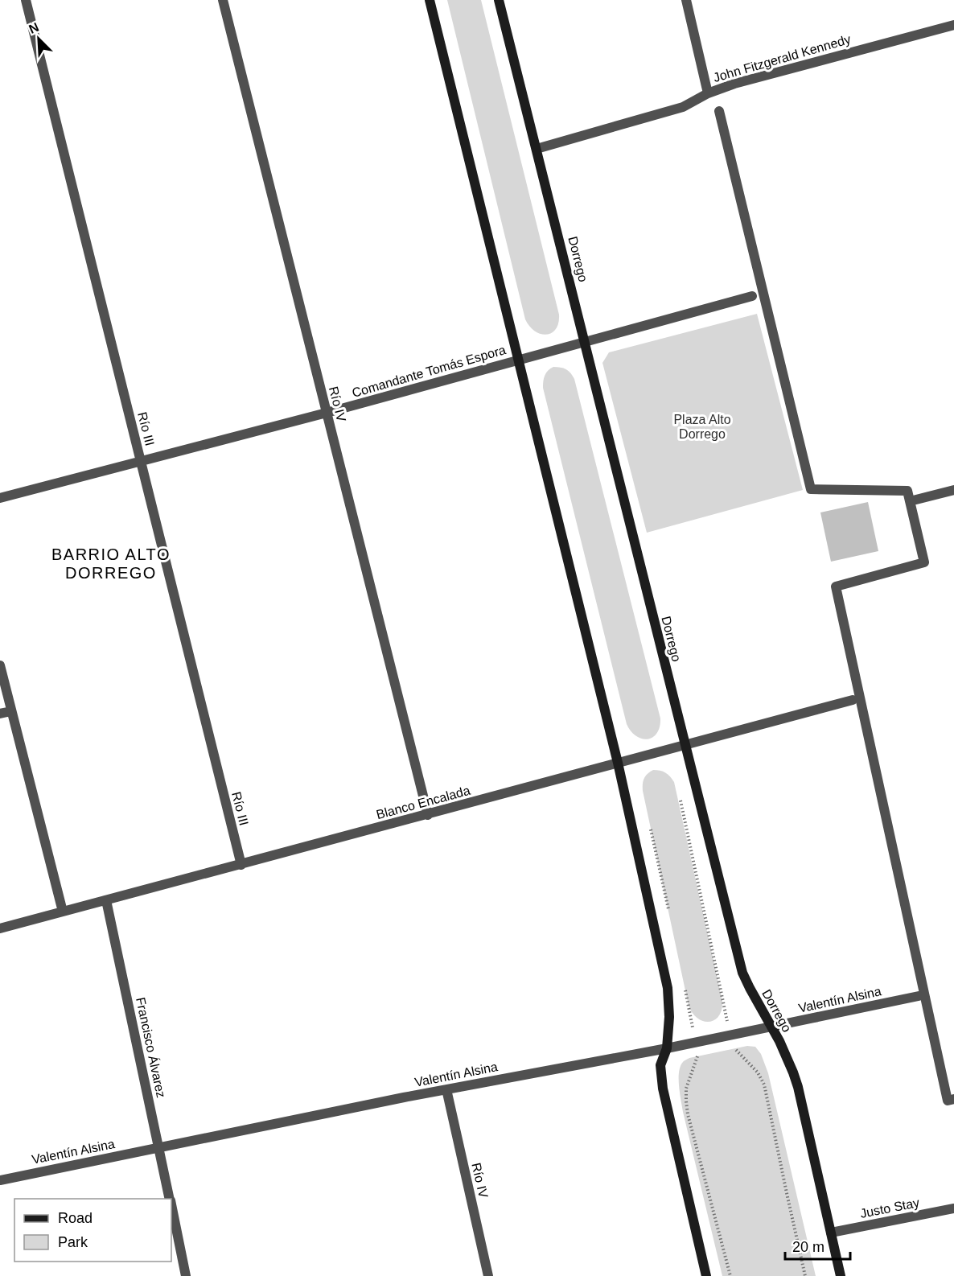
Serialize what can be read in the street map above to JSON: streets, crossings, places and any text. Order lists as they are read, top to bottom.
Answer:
{
  "streets": {
    "main road": ["Dorrego"],
    "street": [
      "John Fitzgerald Kennedy",
      "Comandante Tomás Espora",
      "Río IV",
      "Río III",
      "Blanco Encalada",
      "Valentín Alsina",
      "Francisco Álvarez",
      "Justo Stay"
    ]
  },
  "crossings": [
    ["John Fitzgerald Kennedy", "Dorrego"],
    ["Dorrego", "Comandante Tomás Espora"],
    ["Dorrego", "Blanco Encalada"],
    ["Dorrego", "Valentín Alsina"],
    ["Dorrego", "Justo Stay"],
    ["Comandante Tomás Espora", "Río IV"],
    ["Comandante Tomás Espora", "Río III"],
    ["Río IV", "Blanco Encalada"],
    ["Río IV", "Valentín Alsina"],
    ["Río III", "Blanco Encalada"],
    ["Blanco Encalada", "Francisco Álvarez"],
    ["Valentín Alsina", "Francisco Álvarez"]
  ],
  "districts": ["BARRIO ALTO DORREGO"],
  "parks": ["Plaza Alto Dorrego"],
  "legend": ["Road", "Park"],
  "scale_bar": "20 m",
  "north": "top left"
}
